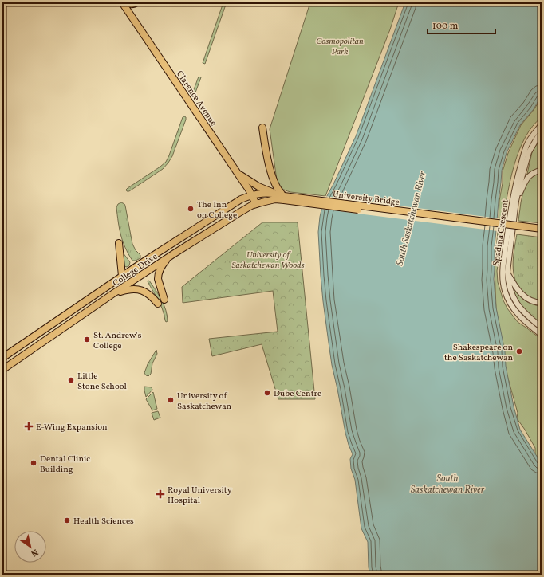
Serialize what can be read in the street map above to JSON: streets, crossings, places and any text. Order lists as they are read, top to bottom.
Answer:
{
  "streets": {
    "main road": ["Clarence Avenue", "University Bridge", "College Drive"],
    "street": ["Spadina Crescent"]
  },
  "crossings": [
    ["Clarence Avenue", "College Drive"],
    ["University Bridge", "College Drive"]
  ],
  "water": ["South Saskatchewan River"],
  "parks": ["Cosmopolitan Park", "University of Saskatchewan Woods"],
  "places": {
    "other": [
      "The Inn on College",
      "St. Andrew's College",
      "Shakespeare on the Saskatchewan",
      "Little Stone School",
      "Dube Centre",
      "University of Saskatchewan",
      "Dental Clinic Building",
      "Health Sciences"
    ],
    "health": ["E-Wing Expansion", "Royal University Hospital"]
  },
  "scale_bar": "100 m",
  "north": "bottom right"
}
